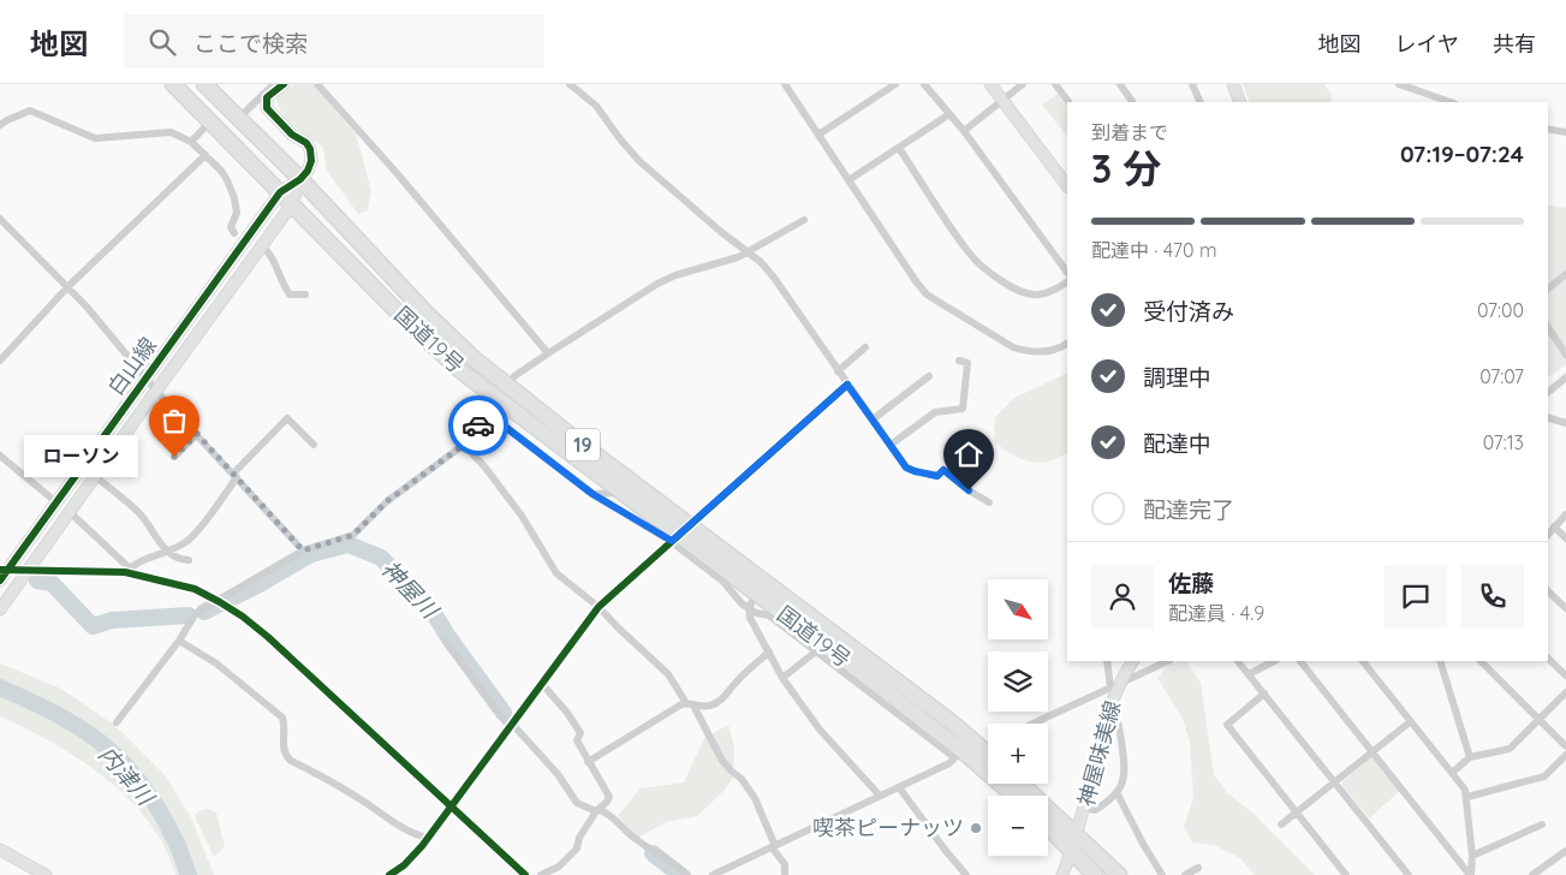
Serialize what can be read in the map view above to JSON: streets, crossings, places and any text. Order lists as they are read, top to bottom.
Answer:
{
  "streets": {
    "highway": ["国道19号", "19"],
    "street": ["白山線", "神屋味美線"]
  },
  "crossings": [
    ["国道19号", "白山線"]
  ],
  "water": ["神屋川", "内津川"],
  "places": ["ローソン", "喫茶ピーナッツ"],
  "north": "bottom right",
  "page": {
    "header": "地図",
    "search": "ここで検索",
    "nav": ["地図", "レイヤ", "共有"],
    "heading": ["3 分", "到着まで", "07:19–07:24"],
    "panel": ["佐藤", "配達員 · 4.9"],
    "bar": "配達中 · 470 m",
    "list": [
      ["受付済み", "07:00"],
      ["調理中", "07:07"],
      ["配達中", "07:13"],
      "配達完了"
    ],
    "bubble": "ローソン",
    "map_buttons": ["+", "−"]
  }
}
